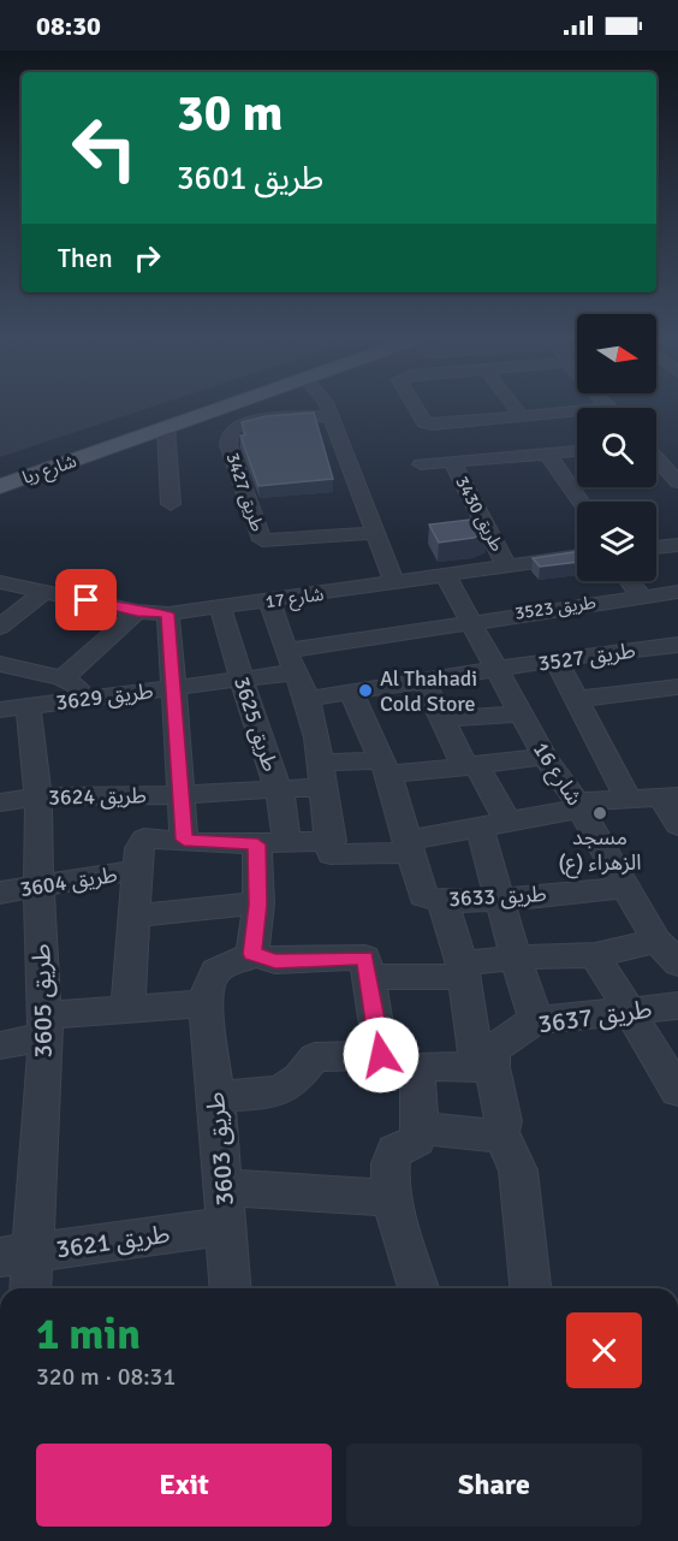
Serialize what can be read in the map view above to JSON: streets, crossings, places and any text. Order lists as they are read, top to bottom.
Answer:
{
  "streets": {
    "main road": ["شارع ريا"],
    "street": [
      "طريق 3427",
      "طريق 3430",
      "شارع 17",
      "طريق 3523",
      "طريق 3527",
      "طريق 3629",
      "طريق 3625",
      "شارع 16",
      "طريق 3624",
      "طريق 3604",
      "طريق 3633",
      "طريق 3605",
      "طريق 3637",
      "طريق 3603",
      "طريق 3621"
    ]
  },
  "crossings": [
    ["طريق 3430", "شارع 17"],
    ["شارع 17", "طريق 3625"],
    ["شارع 17", "شارع 16"],
    ["طريق 3523", "طريق 3629"],
    ["طريق 3523", "شارع 16"],
    ["طريق 3527", "شارع 16"],
    ["طريق 3629", "طريق 3625"],
    ["طريق 3629", "طريق 3605"],
    ["طريق 3625", "طريق 3624"],
    ["شارع 16", "طريق 3633"],
    ["طريق 3624", "طريق 3605"],
    ["طريق 3604", "طريق 3605"],
    ["طريق 3605", "طريق 3621"],
    ["طريق 3603", "طريق 3621"]
  ],
  "places": ["Al Thahadi Cold Store", "مسجد الزهراء (ع)"],
  "north": "right",
  "page": {
    "status": "08:30",
    "turn": ["30 m", "طريق 3601"],
    "then": "Then",
    "heading": ["1 min", "320 m · 08:31"],
    "buttons": ["Exit", "Share"]
  }
}
